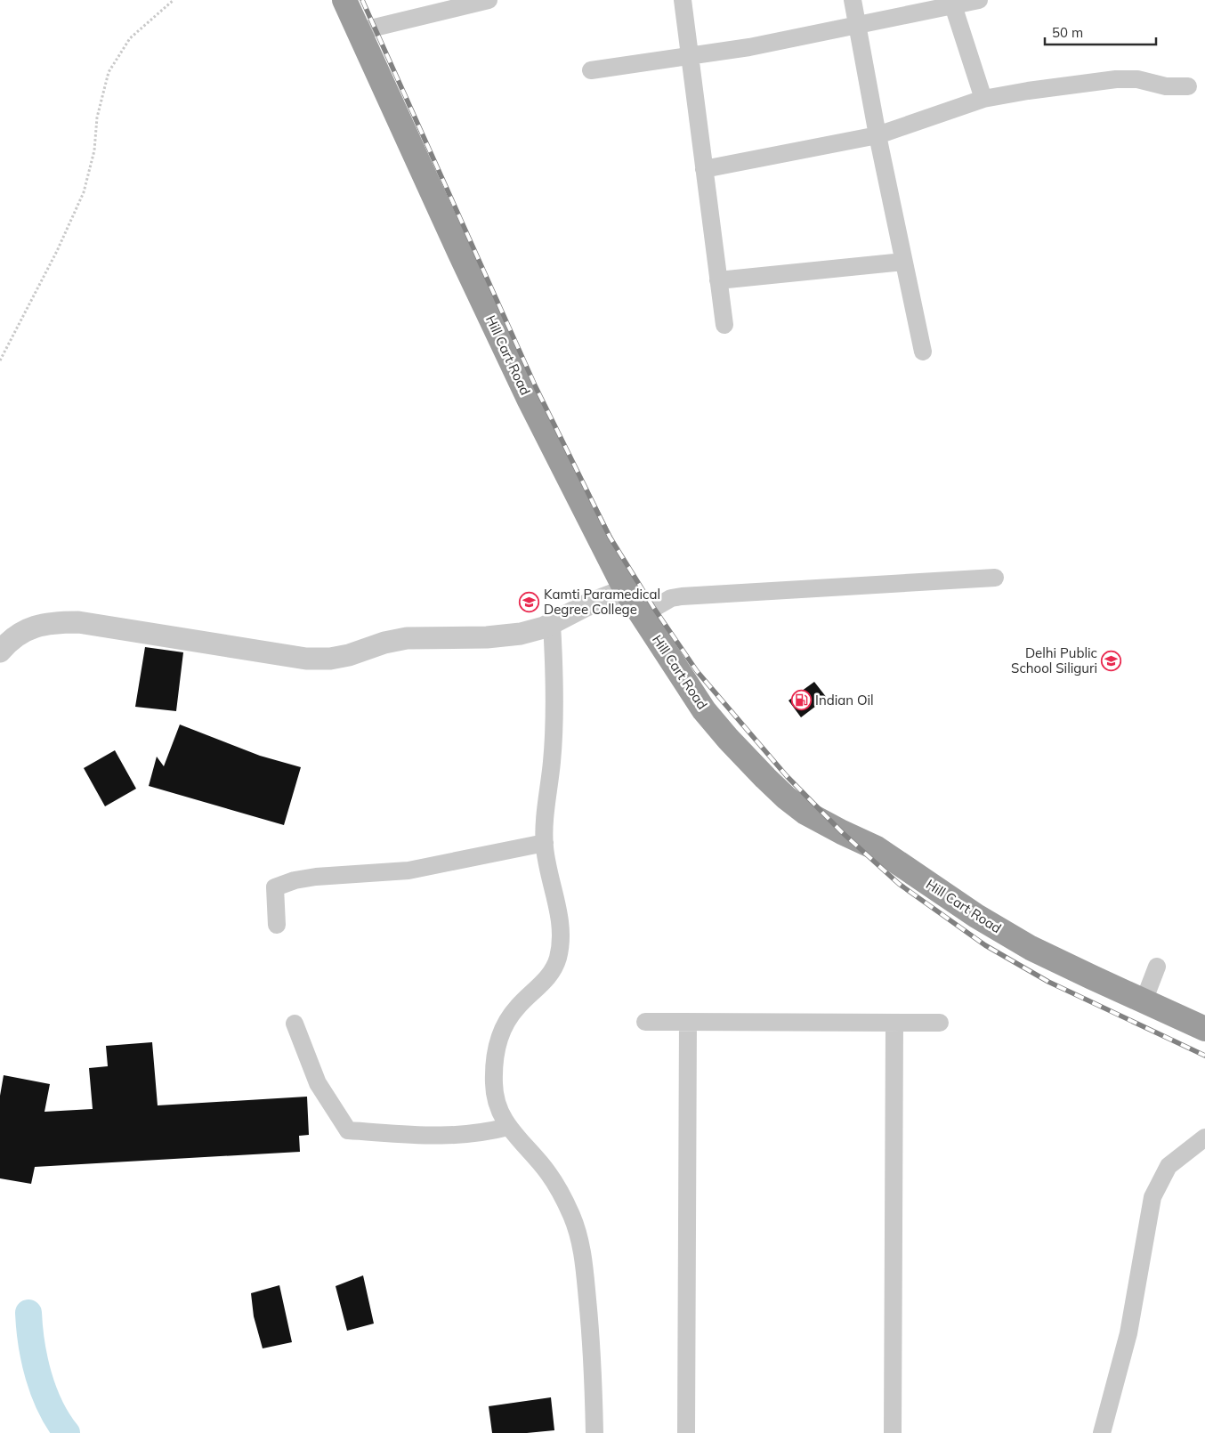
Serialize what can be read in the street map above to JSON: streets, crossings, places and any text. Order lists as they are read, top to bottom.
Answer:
{
  "streets": {
    "highway": ["Hill Cart Road"]
  },
  "places": {
    "school or university": ["Kamti Paramedical Degree College", "Delhi Public School Siliguri"],
    "fuel station": ["Indian Oil"]
  },
  "scale_bar": "50 m"
}
